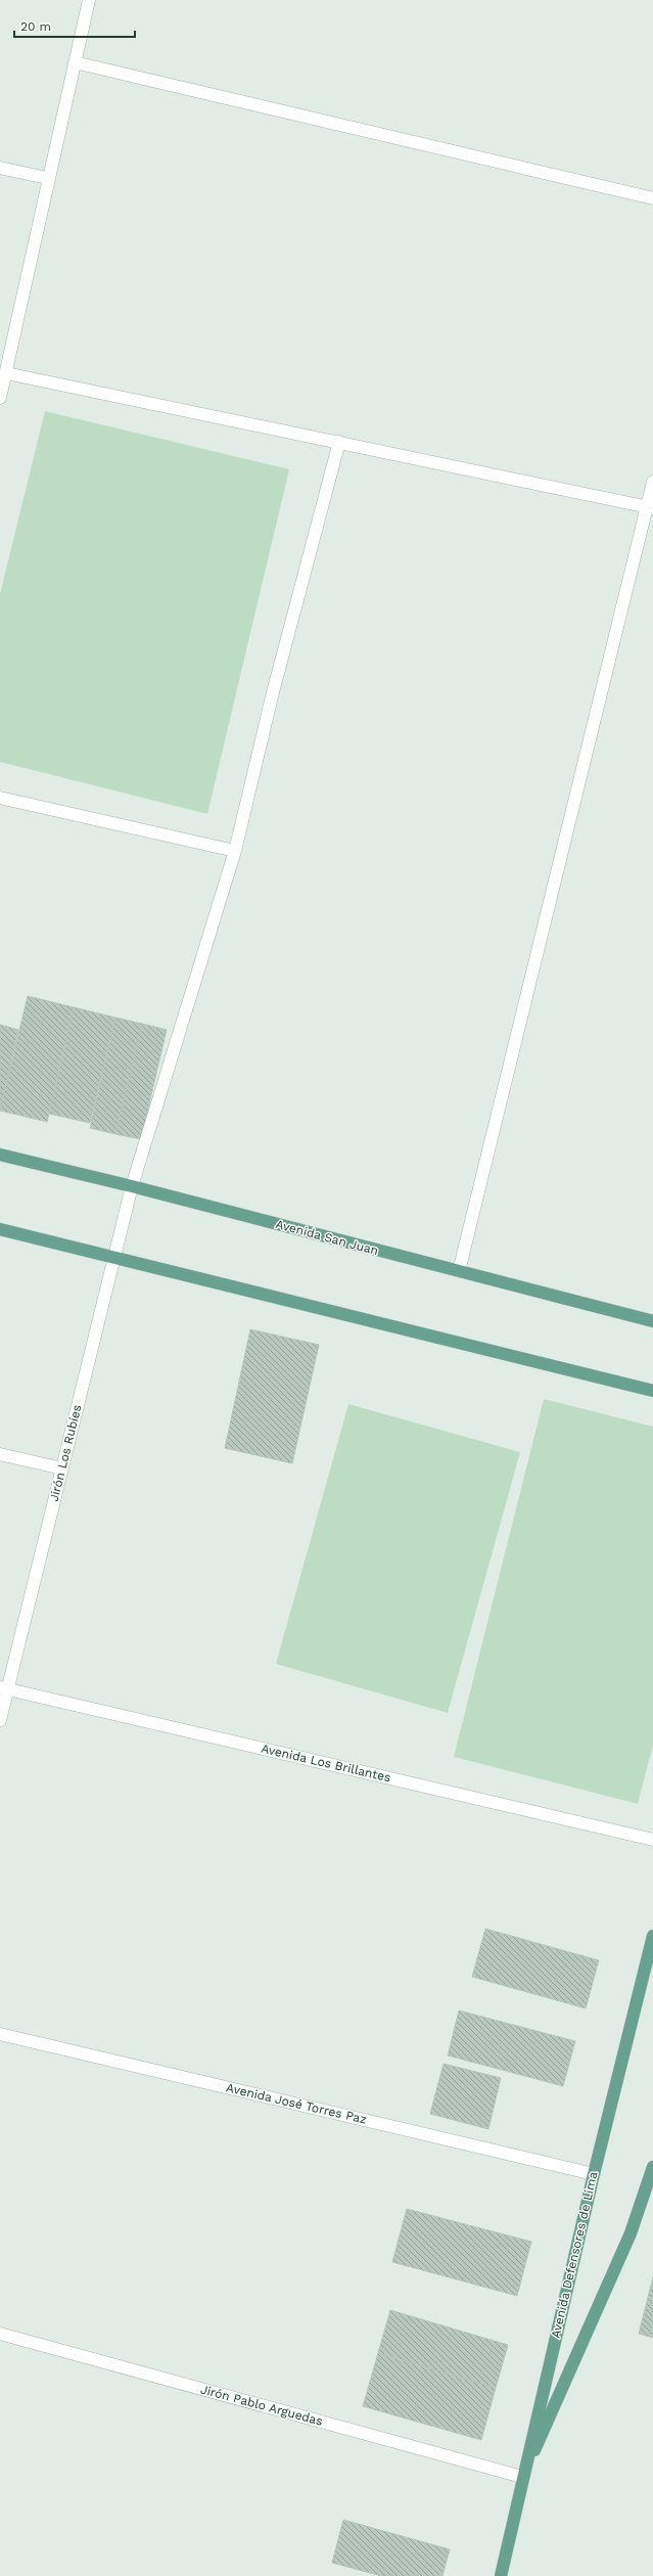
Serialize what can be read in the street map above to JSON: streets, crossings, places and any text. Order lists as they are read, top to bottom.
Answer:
{
  "streets": {
    "main road": ["Avenida San Juan", "Avenida Defensores de Lima"],
    "street": [
      "Jirón Los Rubíes",
      "Avenida Los Brillantes",
      "Avenida José Torres Paz",
      "Jirón Pablo Arguedas"
    ]
  },
  "crossings": [
    ["Avenida San Juan", "Jirón Los Rubíes"],
    ["Jirón Los Rubíes", "Avenida Los Brillantes"],
    ["Avenida José Torres Paz", "Avenida Defensores de Lima"],
    ["Avenida Defensores de Lima", "Jirón Pablo Arguedas"]
  ],
  "scale_bar": "20 m"
}
